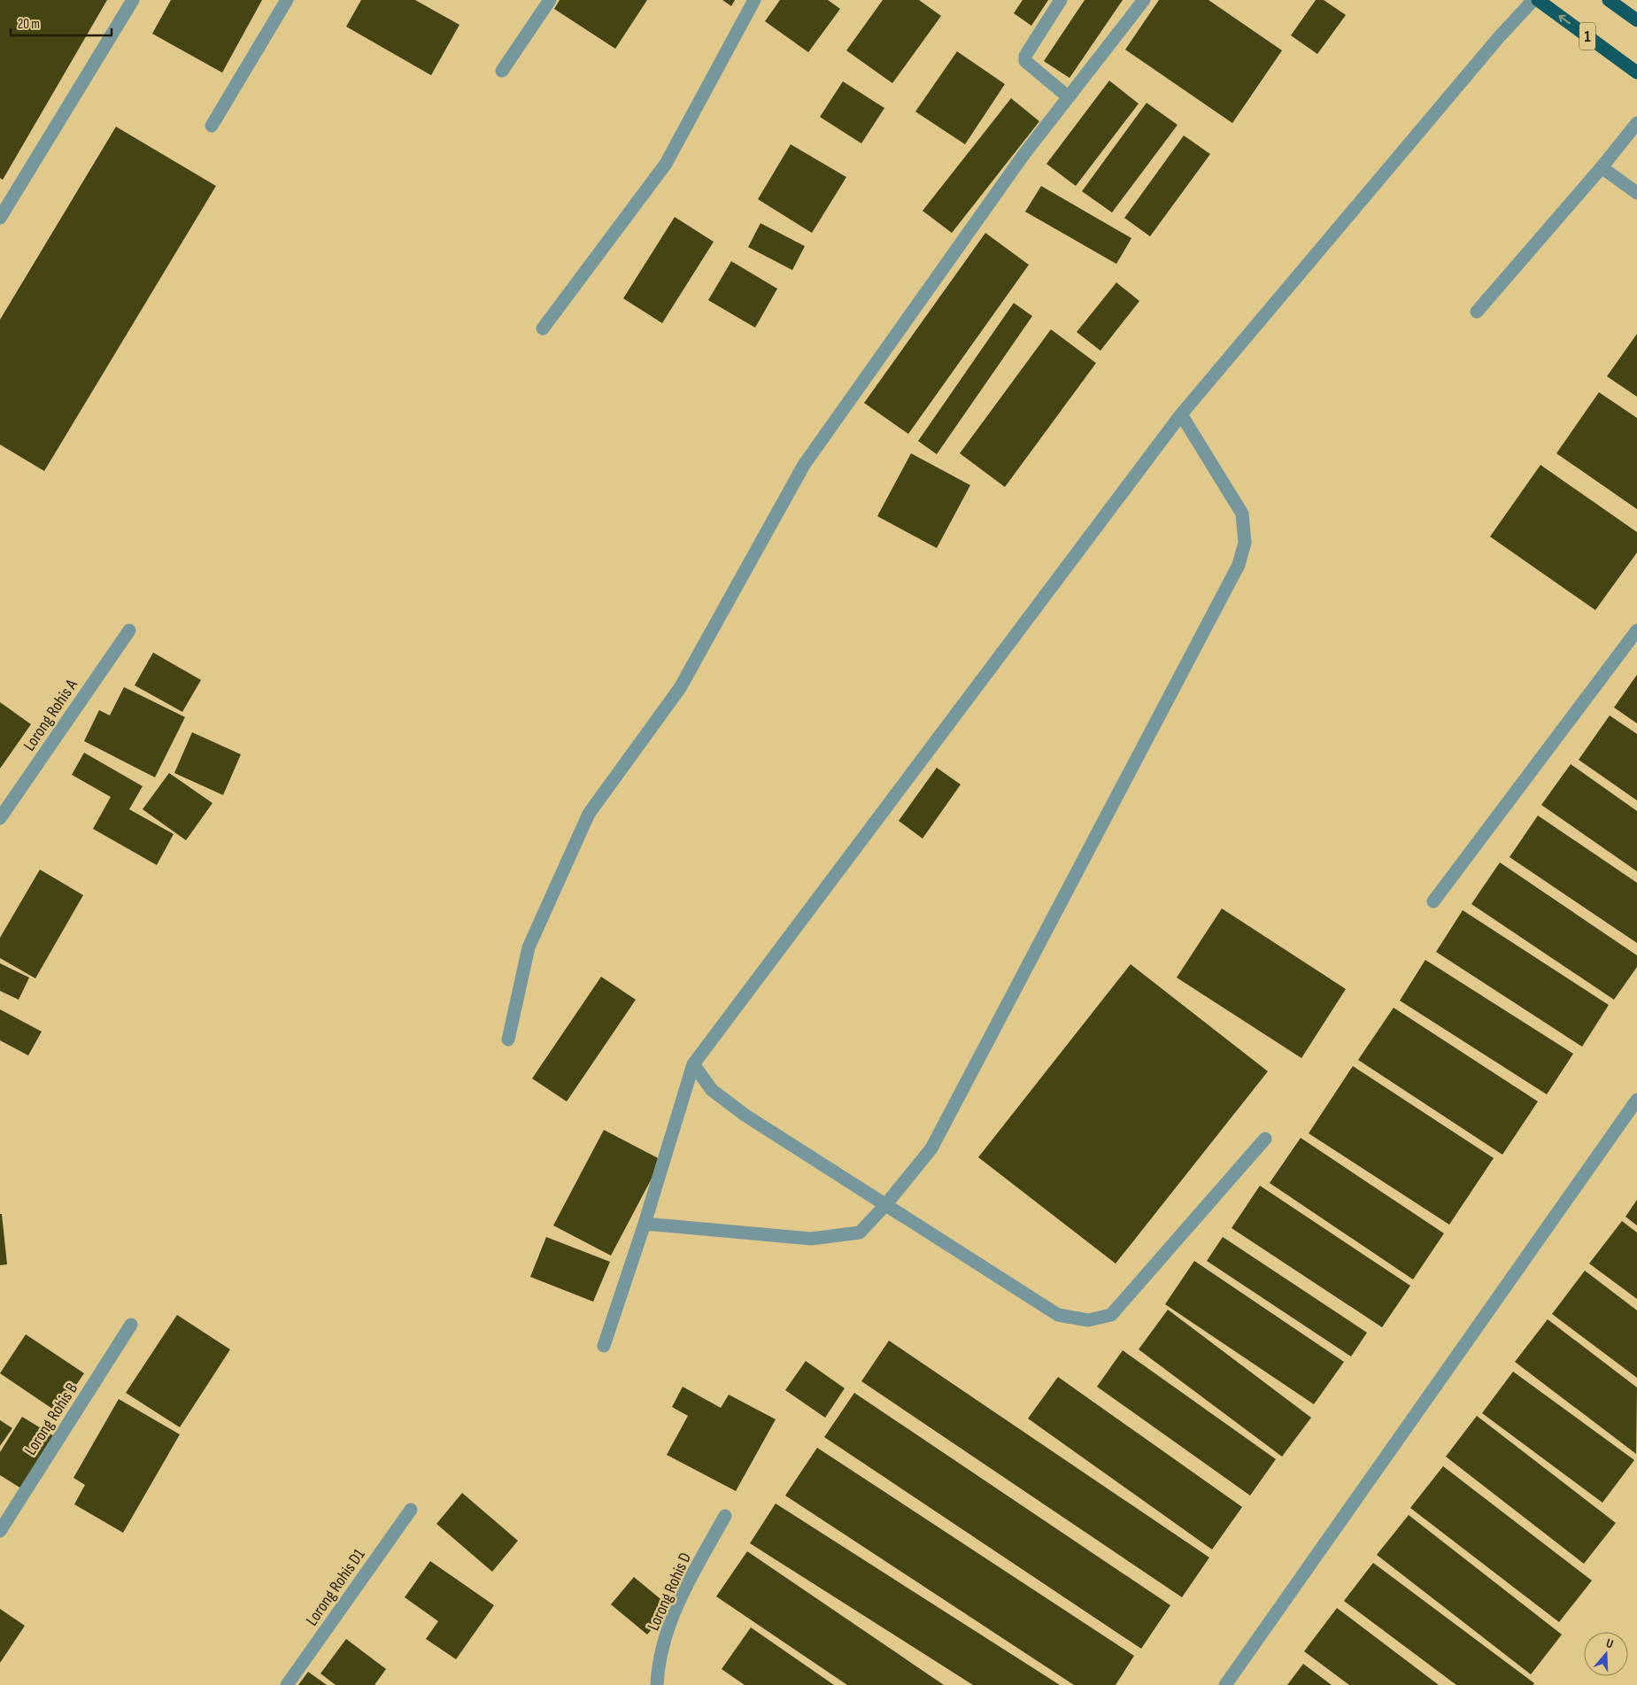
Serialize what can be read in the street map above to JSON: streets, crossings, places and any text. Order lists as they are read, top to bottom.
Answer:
{
  "streets": {
    "highway": ["1"],
    "street": [
      "Lorong Rohis A",
      "Lorong Rohis B",
      "Lorong Rohis D1",
      "Lorong Rohis D"
    ]
  },
  "scale_bar": "20 m",
  "north": "top"
}
